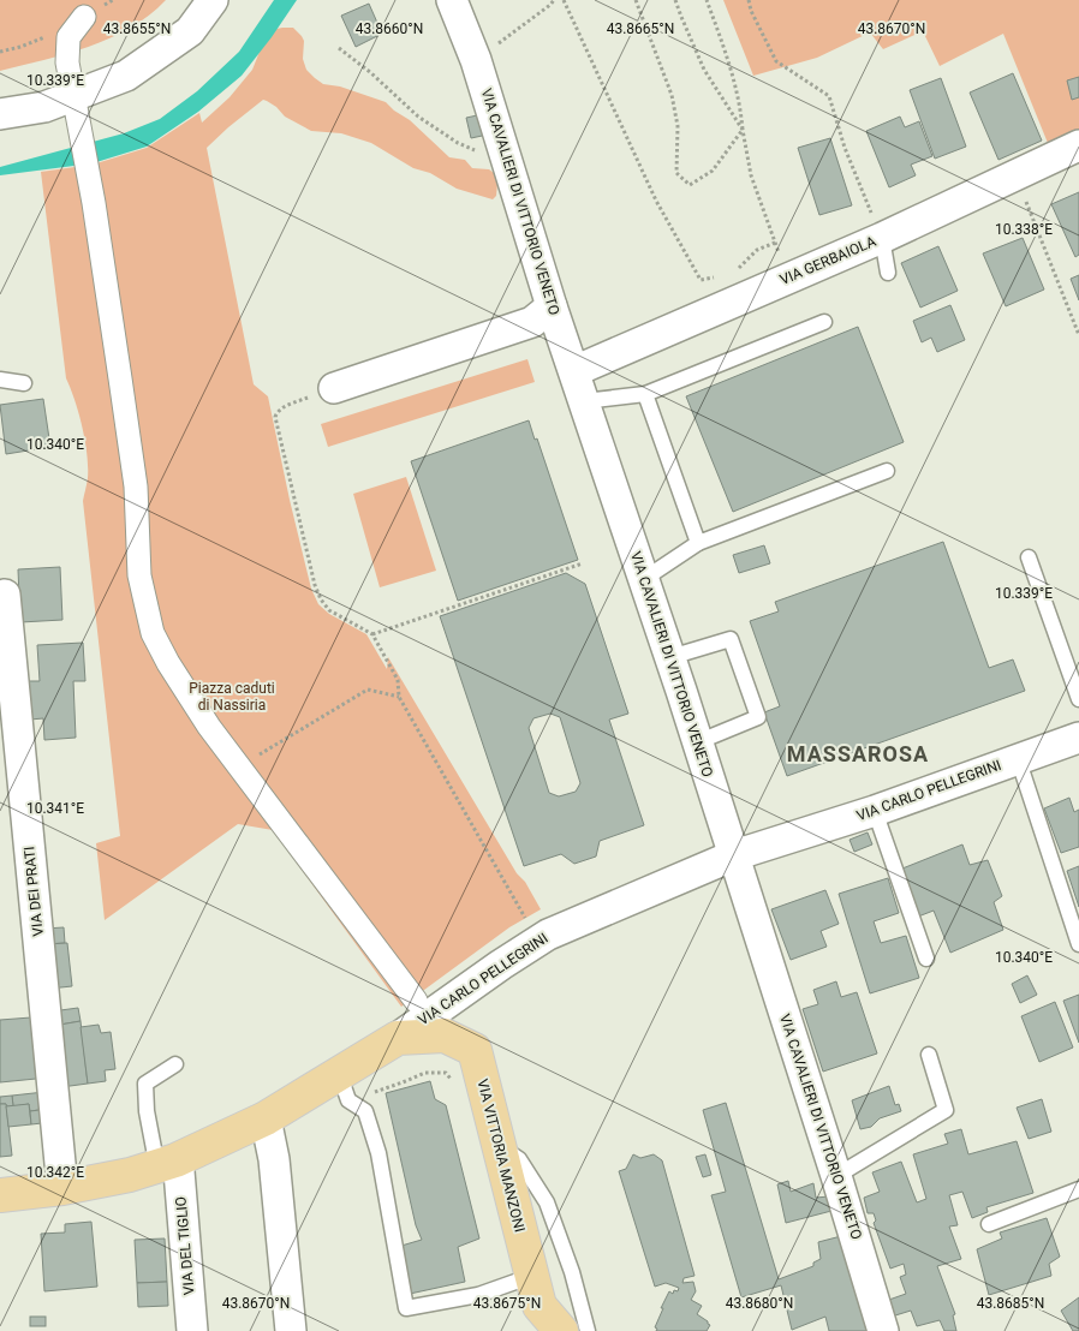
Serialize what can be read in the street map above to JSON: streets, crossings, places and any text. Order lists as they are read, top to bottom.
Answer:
{
  "streets": {
    "main road": ["VIA CARLO PELLEGRINI", "VIA VITTORIA MANZONI"],
    "street": [
      "VIA CAVALIERI DI VITTORIO VENETO",
      "VIA GERBAIOLA",
      "VIA DEI PRATI",
      "VIA DEL TIGLIO"
    ]
  },
  "crossings": [
    ["VIA CAVALIERI DI VITTORIO VENETO", "VIA GERBAIOLA"],
    ["VIA CAVALIERI DI VITTORIO VENETO", "VIA CARLO PELLEGRINI"],
    ["VIA CARLO PELLEGRINI", "VIA DEI PRATI"],
    ["VIA CARLO PELLEGRINI", "VIA VITTORIA MANZONI"],
    ["VIA CARLO PELLEGRINI", "VIA DEL TIGLIO"]
  ],
  "districts": ["MASSAROSA"],
  "parks": ["Piazza caduti di Nassiria"],
  "coordinates": [
    "43.8655°N",
    "43.8660°N",
    "43.8665°N",
    "43.8670°N",
    "10.339°E",
    "10.338°E",
    "10.340°E",
    "10.341°E",
    "10.342°E",
    "43.8675°N",
    "43.8680°N",
    "43.8685°N"
  ]
}
